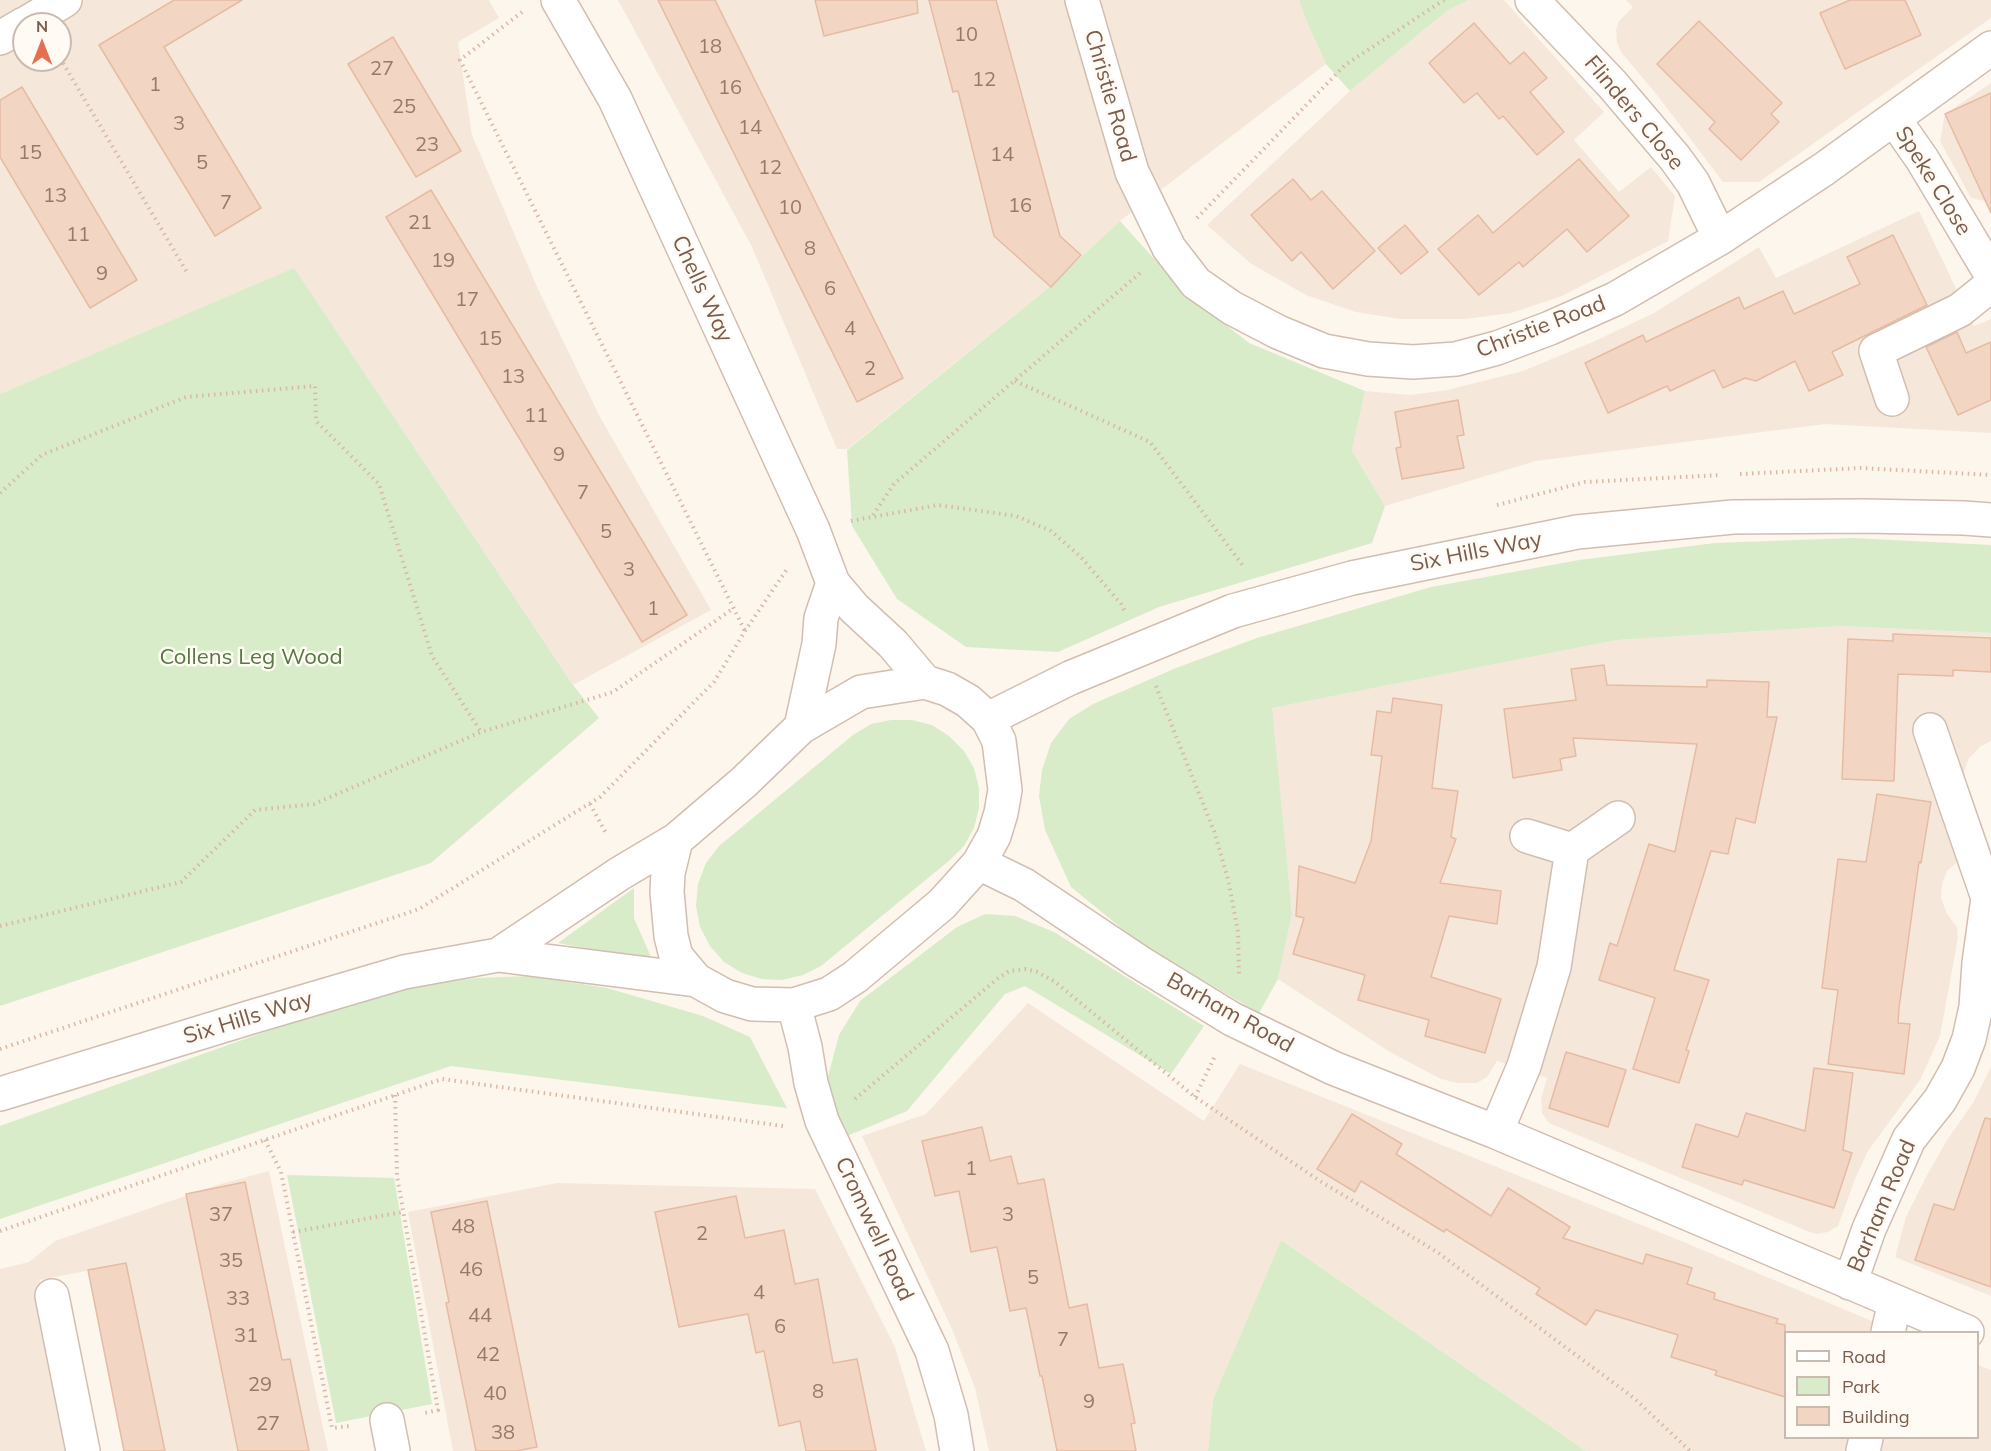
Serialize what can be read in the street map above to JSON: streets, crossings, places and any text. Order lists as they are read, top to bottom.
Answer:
{
  "streets": {
    "street": [
      "Christie Road",
      "Flinders Close",
      "Speke Close",
      "Chells Way",
      "Six Hills Way",
      "Barham Road",
      "Cromwell Road"
    ]
  },
  "crossings": [
    ["Christie Road", "Flinders Close"],
    ["Christie Road", "Speke Close"],
    ["Chells Way", "Six Hills Way"]
  ],
  "parks": ["Collens Leg Wood"],
  "house_numbers": [
    "10",
    "18",
    "27",
    "12",
    "1",
    "16",
    "25",
    "3",
    "14",
    "23",
    "15",
    "14",
    "5",
    "12",
    "13",
    "7",
    "16",
    "10",
    "21",
    "11",
    "8",
    "19",
    "9",
    "6",
    "17",
    "4",
    "15",
    "2",
    "13",
    "11",
    "9",
    "7",
    "5",
    "3",
    "1",
    "1",
    "37",
    "3",
    "48",
    "2",
    "35",
    "46",
    "5",
    "4",
    "33",
    "44",
    "6",
    "31",
    "7",
    "42",
    "29",
    "8",
    "40",
    "9",
    "27",
    "38"
  ],
  "legend": ["Road", "Park", "Building"],
  "north": "top"
}
